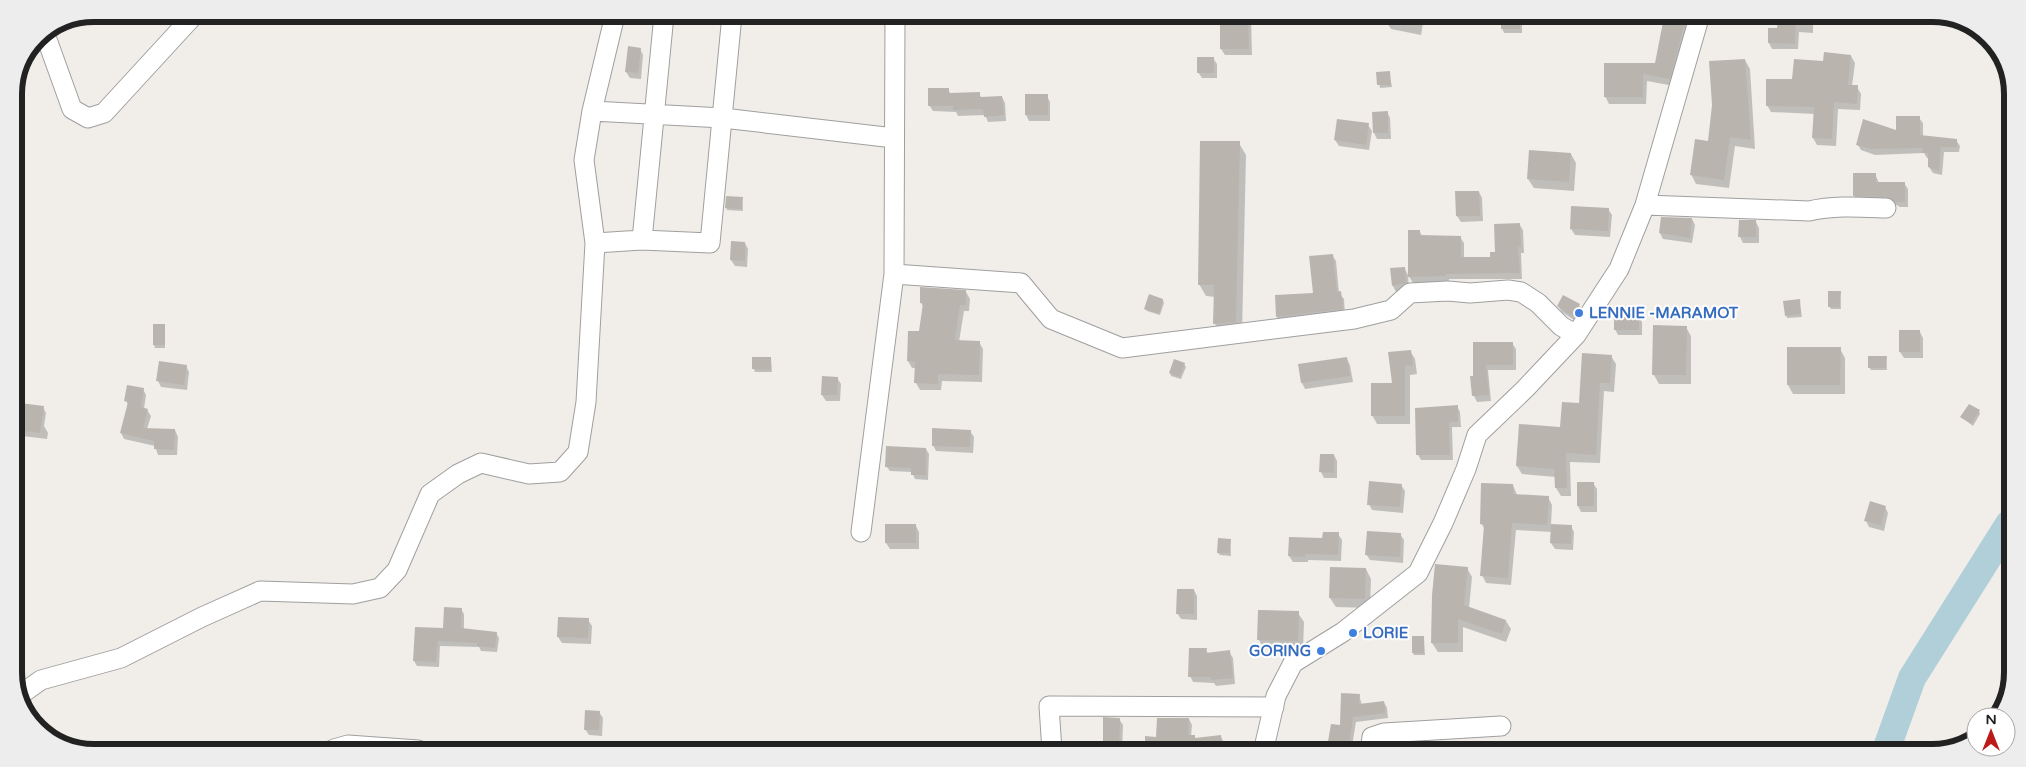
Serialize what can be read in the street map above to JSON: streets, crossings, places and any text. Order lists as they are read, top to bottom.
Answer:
{
  "places": ["LENNIE -MARAMOT", "LORIE", "GORING"],
  "north": "top"
}
